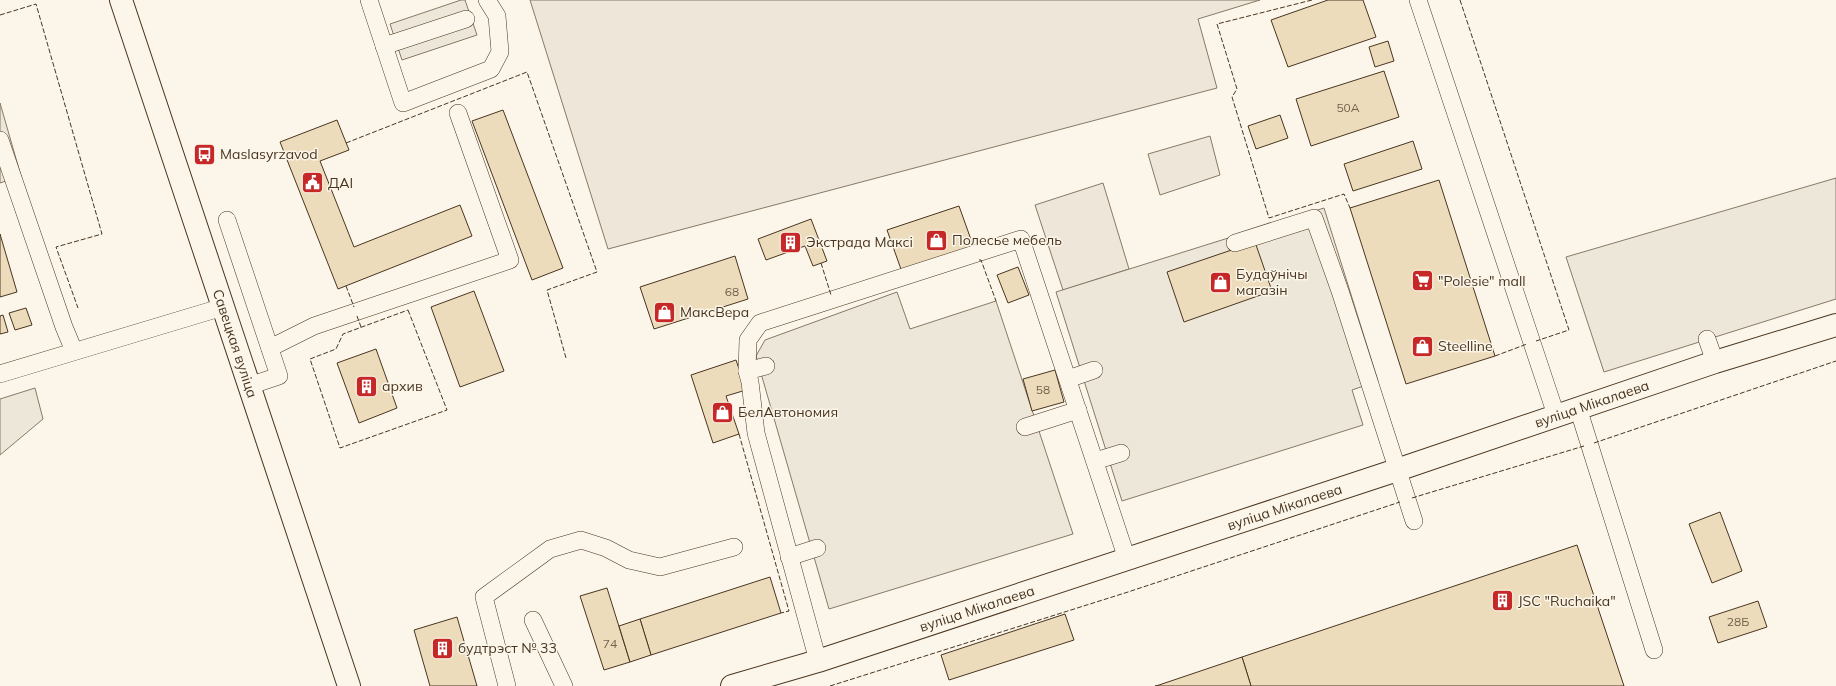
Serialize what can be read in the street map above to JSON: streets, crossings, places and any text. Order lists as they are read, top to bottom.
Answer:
{
  "streets": {
    "main road": ["Савецкая вуліца", "вуліца Мікалаева"]
  },
  "places": {
    "bus stop": ["Maslasyrzavod"],
    "public building": ["ДАІ"],
    "shop": [
      "Полесье мебель",
      "Будаўнічы магазін",
      "МаксBepa",
      "Steelline",
      "БелАвтономия"
    ],
    "building": [
      "Экстрада Максі",
      "архив",
      "JSC \"Ruchaika\"",
      "будтрэст № 33"
    ],
    "supermarket": ["\"Polesie\" mall"]
  },
  "house_numbers": [
    "50А",
    "68",
    "58",
    "28Б",
    "74"
  ]
}
